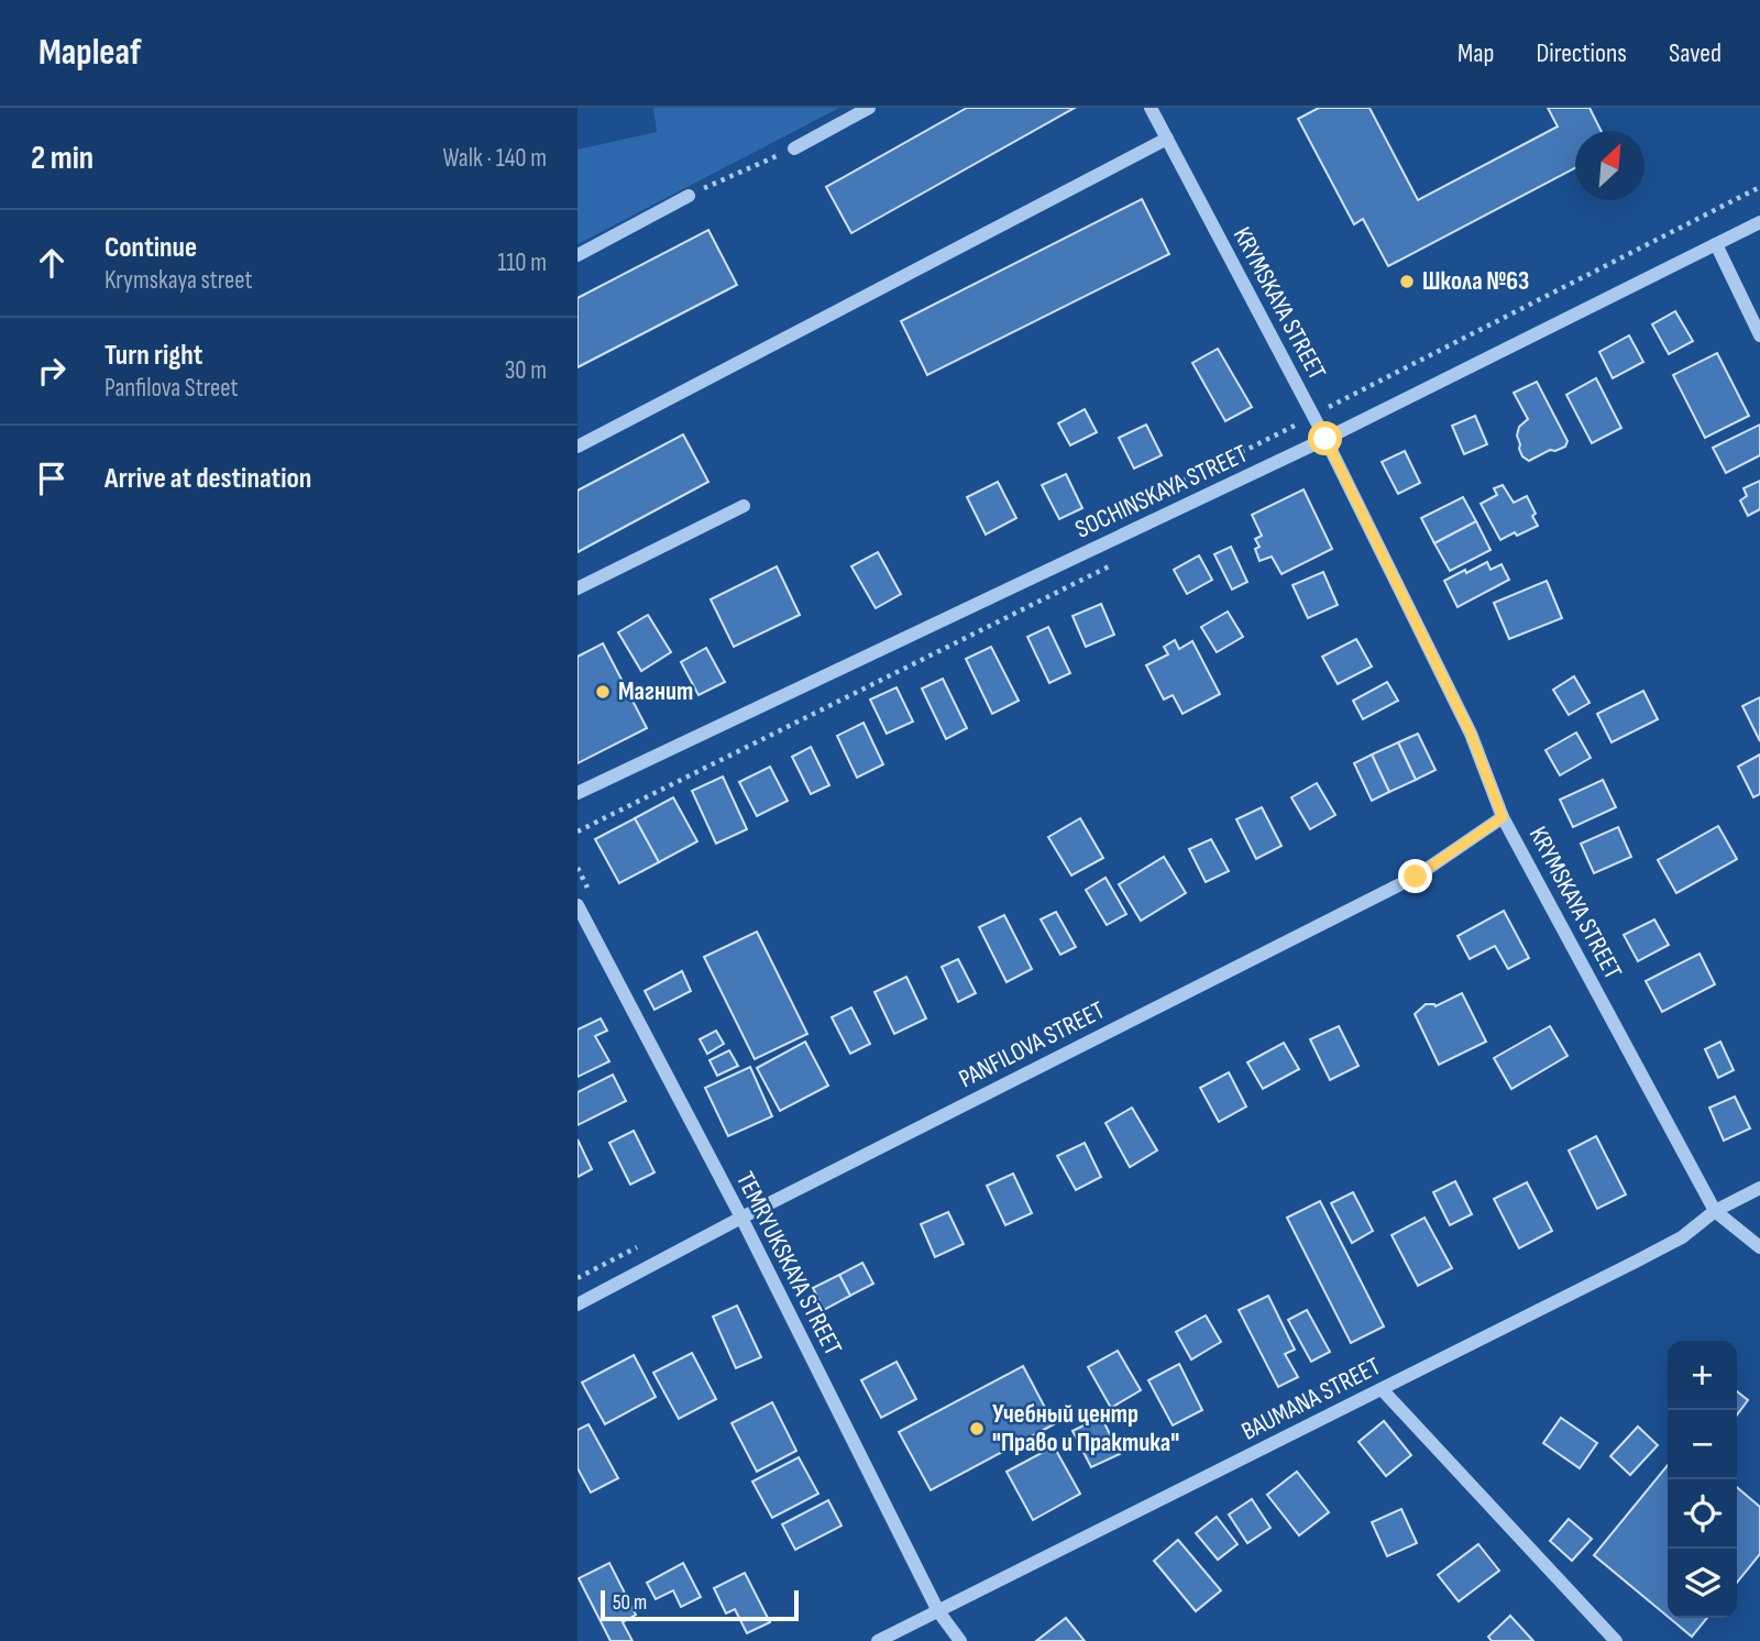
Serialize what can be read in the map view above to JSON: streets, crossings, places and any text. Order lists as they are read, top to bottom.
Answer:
{
  "streets": {
    "street": [
      "KRYMSKAYA STREET",
      "SOCHINSKAYA STREET",
      "PANFILOVA STREET",
      "TEMRYUKSKAYA STREET",
      "BAUMANA STREET"
    ]
  },
  "crossings": [
    ["KRYMSKAYA STREET", "SOCHINSKAYA STREET"],
    ["KRYMSKAYA STREET", "PANFILOVA STREET"],
    ["KRYMSKAYA STREET", "BAUMANA STREET"],
    ["PANFILOVA STREET", "TEMRYUKSKAYA STREET"],
    ["TEMRYUKSKAYA STREET", "BAUMANA STREET"]
  ],
  "places": ["Школа №63", "Магнит", "Учебный центр \"Право и Практика\""],
  "scale_bar": "50 m",
  "north": "top right",
  "page": {
    "header": "Mapleaf",
    "nav": ["Map", "Directions", "Saved"],
    "heading": ["2 min", "Walk · 140 m"],
    "list": [
      ["Continue", "Krymskaya street", "110 m"],
      ["Turn right", "Panfilova Street", "30 m"],
      "Arrive at destination"
    ],
    "map_buttons": ["+", "−"],
    "scale": "50 m"
  }
}
